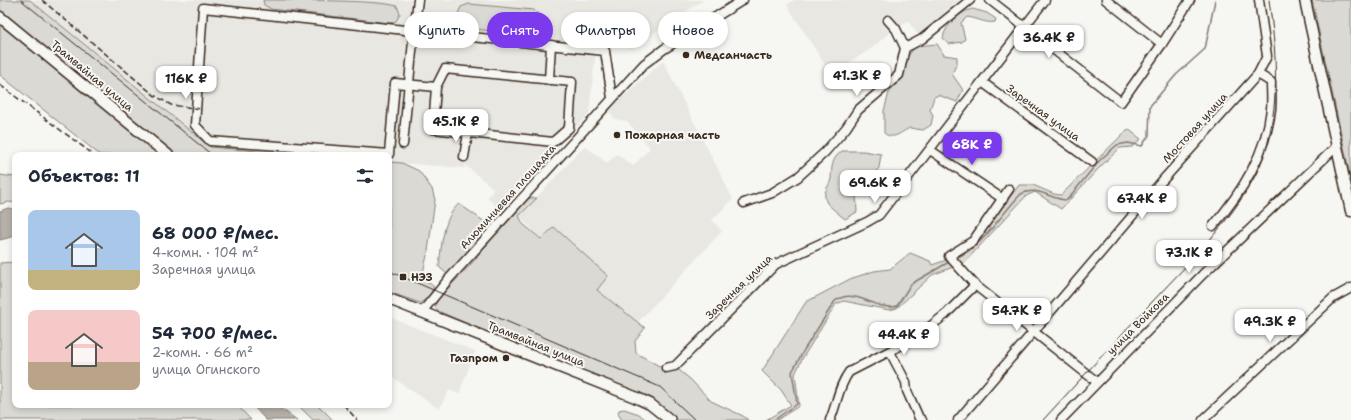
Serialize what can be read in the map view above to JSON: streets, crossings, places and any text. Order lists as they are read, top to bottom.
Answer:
{
  "streets": {
    "main road": ["Трамвайная улица"],
    "street": [
      "Заречная улица",
      "Мостовая улица",
      "Алюминиевая площадка",
      "улица Войкова"
    ]
  },
  "crossings": [
    ["Трамвайная улица", "Алюминиевая площадка"]
  ],
  "places": {
    "other": ["Медсанчасть", "Пожарная часть", "Газпром"],
    "transit": ["НЭЗ"]
  },
  "page": {
    "chip": [
      "Купить",
      "Снять",
      "Фильтры",
      "Новое"
    ],
    "price": [
      "36.4K ₽",
      "41.3K ₽",
      "116K ₽",
      "45.1K ₽",
      "68K ₽",
      "69.6K ₽",
      "67.4K ₽",
      "73.1K ₽",
      "54.7K ₽",
      "49.3K ₽",
      "44.4K ₽"
    ],
    "heading": "Объектов: 11",
    "list": [
      {
        "name": "68 000 ₽/мес.",
        "note": "4-комн. · 104 m² · Заречная улица"
      },
      {
        "name": "54 700 ₽/мес.",
        "note": "2-комн. · 66 m² · улица Огинского"
      }
    ]
  }
}
